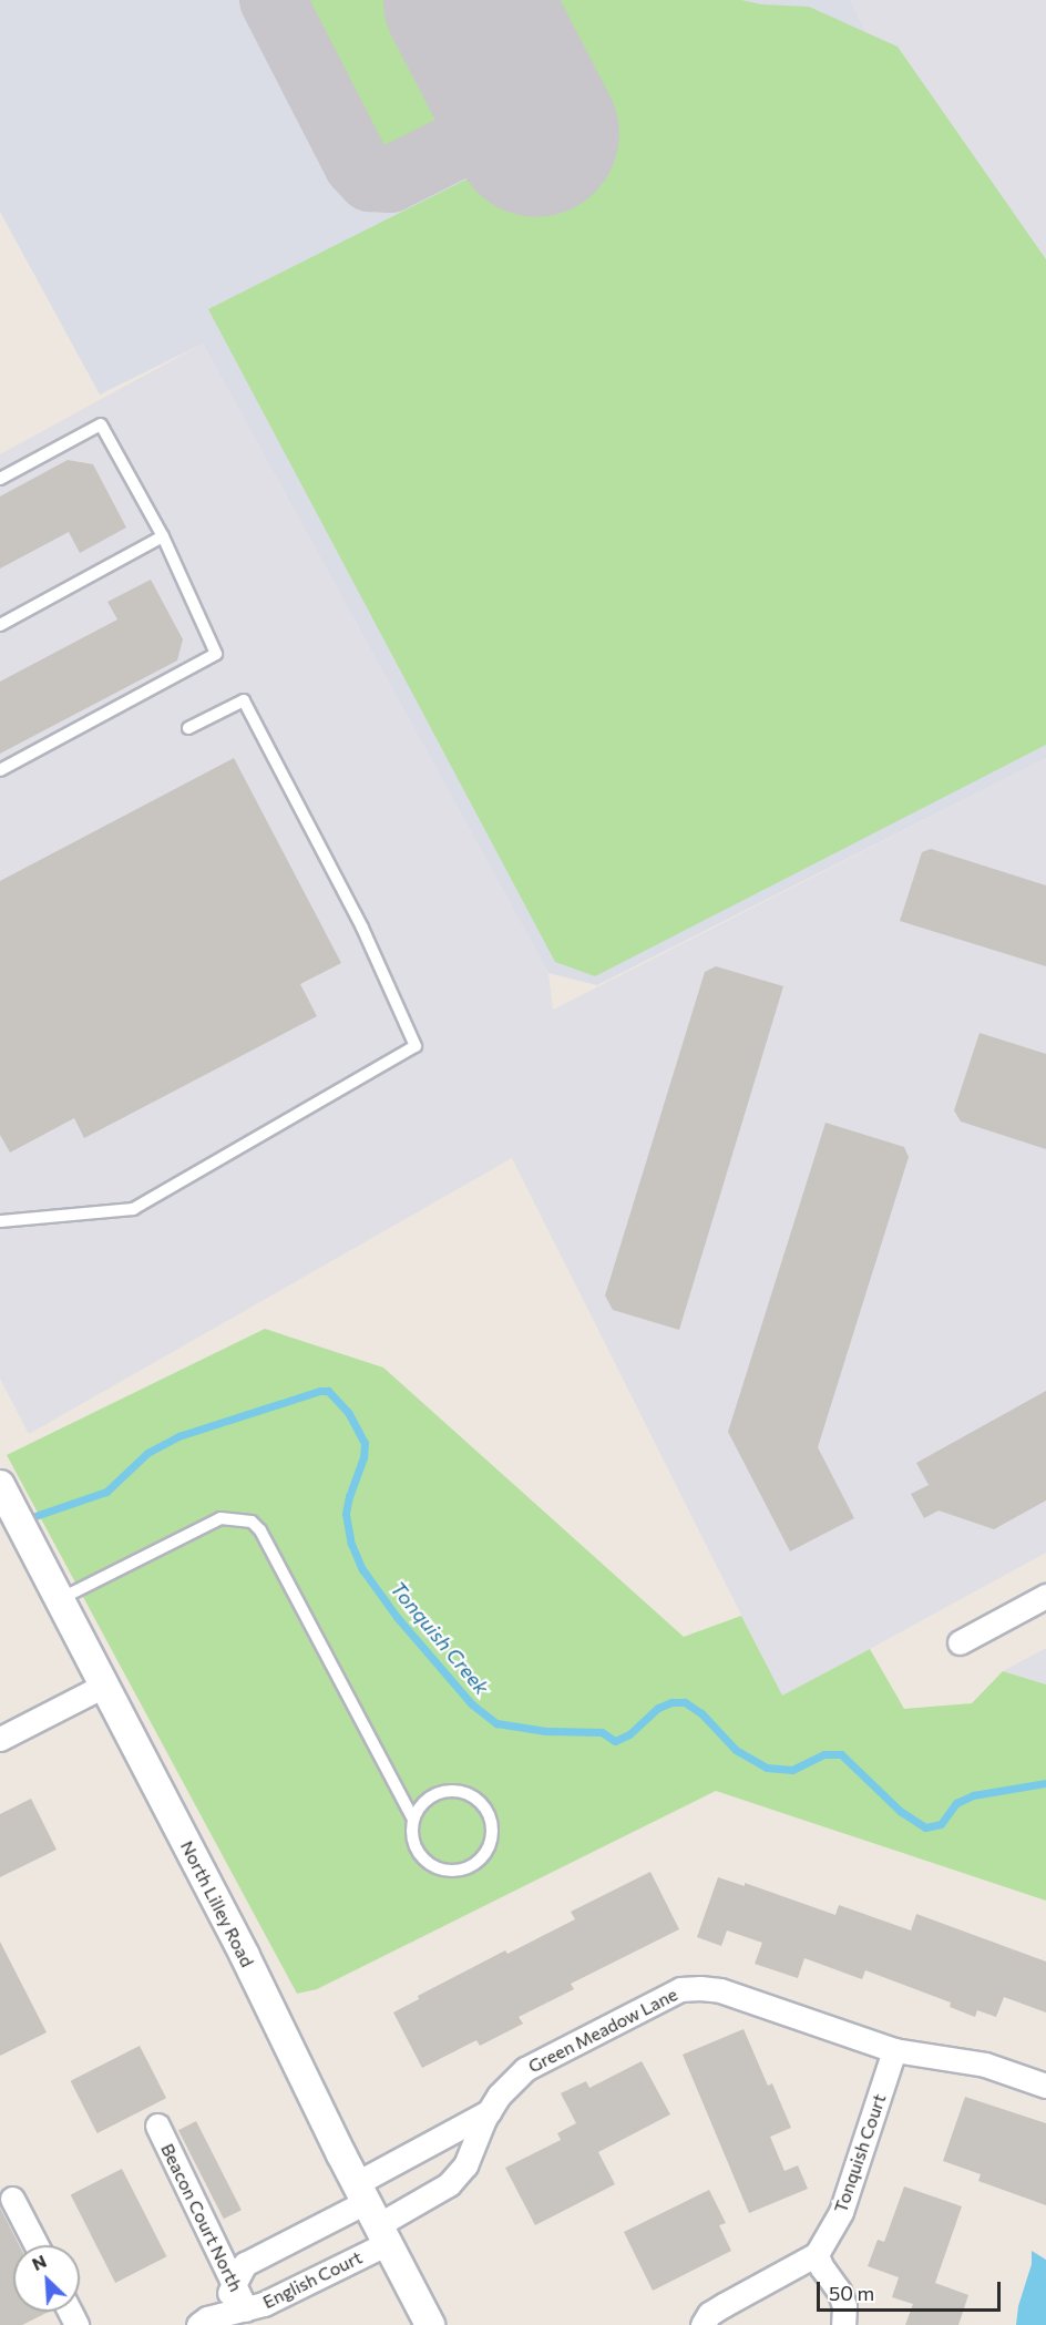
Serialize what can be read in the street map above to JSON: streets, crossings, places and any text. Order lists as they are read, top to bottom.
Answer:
{
  "streets": {
    "street": [
      "North Lilley Road",
      "Green Meadow Lane",
      "Tonquish Court",
      "Beacon Court North",
      "English Court"
    ]
  },
  "crossings": [
    ["North Lilley Road", "Green Meadow Lane"],
    ["North Lilley Road", "English Court"],
    ["Green Meadow Lane", "Tonquish Court"],
    ["Green Meadow Lane", "English Court"],
    ["Beacon Court North", "English Court"]
  ],
  "water": ["Tonquish Creek"],
  "scale_bar": "50 m",
  "north": "top left"
}
